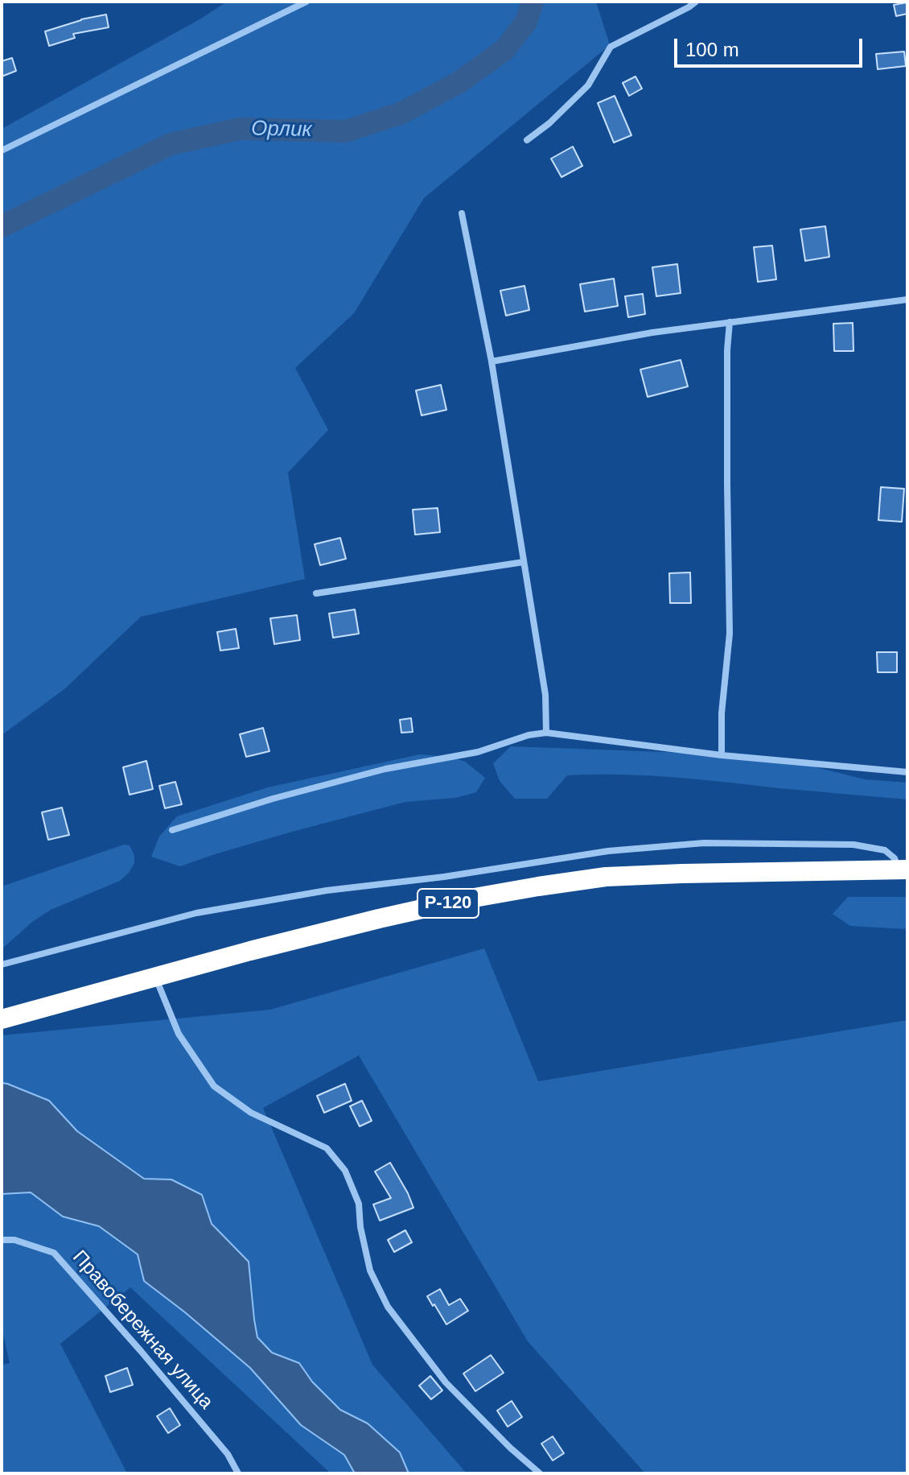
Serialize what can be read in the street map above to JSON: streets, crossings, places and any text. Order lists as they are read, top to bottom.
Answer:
{
  "streets": {
    "highway": ["Р-120"],
    "street": ["Правобережная улица"]
  },
  "water": ["Орлик"],
  "scale_bar": "100 m"
}
